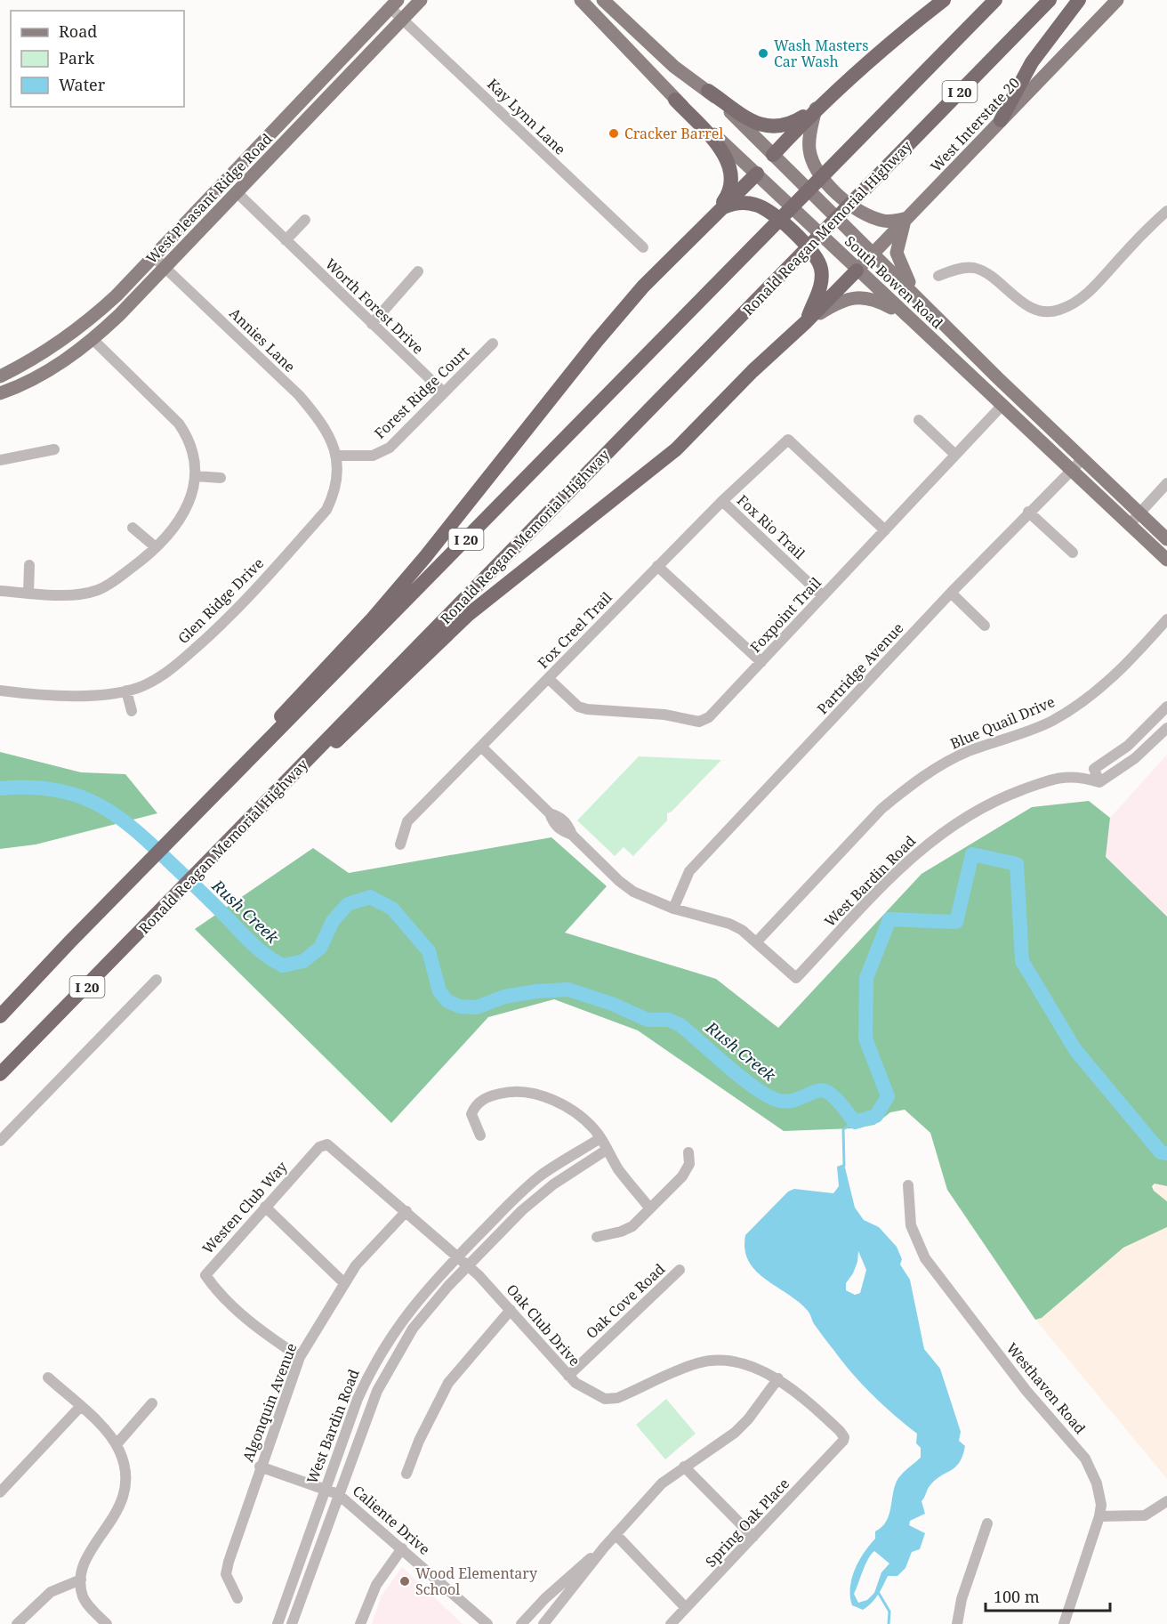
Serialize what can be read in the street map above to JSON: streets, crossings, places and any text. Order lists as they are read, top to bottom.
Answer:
{
  "streets": {
    "highway": ["I 20", "Ronald Reagan Memorial Highway"],
    "main road": ["West Interstate 20", "West Pleasant Ridge Road", "South Bowen Road"],
    "street": [
      "Kay Lynn Lane",
      "Worth Forest Drive",
      "Annies Lane",
      "Forest Ridge Court",
      "Fox Rio Trail",
      "Glen Ridge Drive",
      "Foxpoint Trail",
      "Fox Creel Trail",
      "Partridge Avenue",
      "Blue Quail Drive",
      "West Bardin Road",
      "Westen Club Way",
      "Oak Cove Road",
      "Oak Club Drive",
      "Westhaven Road",
      "Algonquin Avenue",
      "Caliente Drive",
      "Spring Oak Place"
    ]
  },
  "crossings": [
    ["Kay Lynn Lane", "West Pleasant Ridge Road"],
    ["West Interstate 20", "South Bowen Road"],
    ["West Pleasant Ridge Road", "Worth Forest Drive"],
    ["West Pleasant Ridge Road", "Annies Lane"],
    ["South Bowen Road", "Foxpoint Trail"],
    ["South Bowen Road", "Partridge Avenue"],
    ["Worth Forest Drive", "Forest Ridge Court"],
    ["Annies Lane", "Forest Ridge Court"],
    ["Annies Lane", "Glen Ridge Drive"],
    ["Forest Ridge Court", "Glen Ridge Drive"],
    ["Fox Rio Trail", "Foxpoint Trail"],
    ["Fox Rio Trail", "Fox Creel Trail"],
    ["Foxpoint Trail", "Fox Creel Trail"],
    ["Blue Quail Drive", "West Bardin Road"],
    ["West Bardin Road", "Oak Club Drive"],
    ["West Bardin Road", "Caliente Drive"],
    ["Westen Club Way", "Oak Club Drive"],
    ["Westen Club Way", "Algonquin Avenue"],
    ["Oak Cove Road", "Oak Club Drive"],
    ["Oak Club Drive", "Algonquin Avenue"],
    ["Oak Club Drive", "Spring Oak Place"],
    ["Algonquin Avenue", "Caliente Drive"]
  ],
  "water": ["Rush Creek"],
  "places": ["Wash Masters Car Wash", "Cracker Barrel", "Wood Elementary School"],
  "legend": ["Road", "Park", "Water"],
  "scale_bar": "100 m"
}
